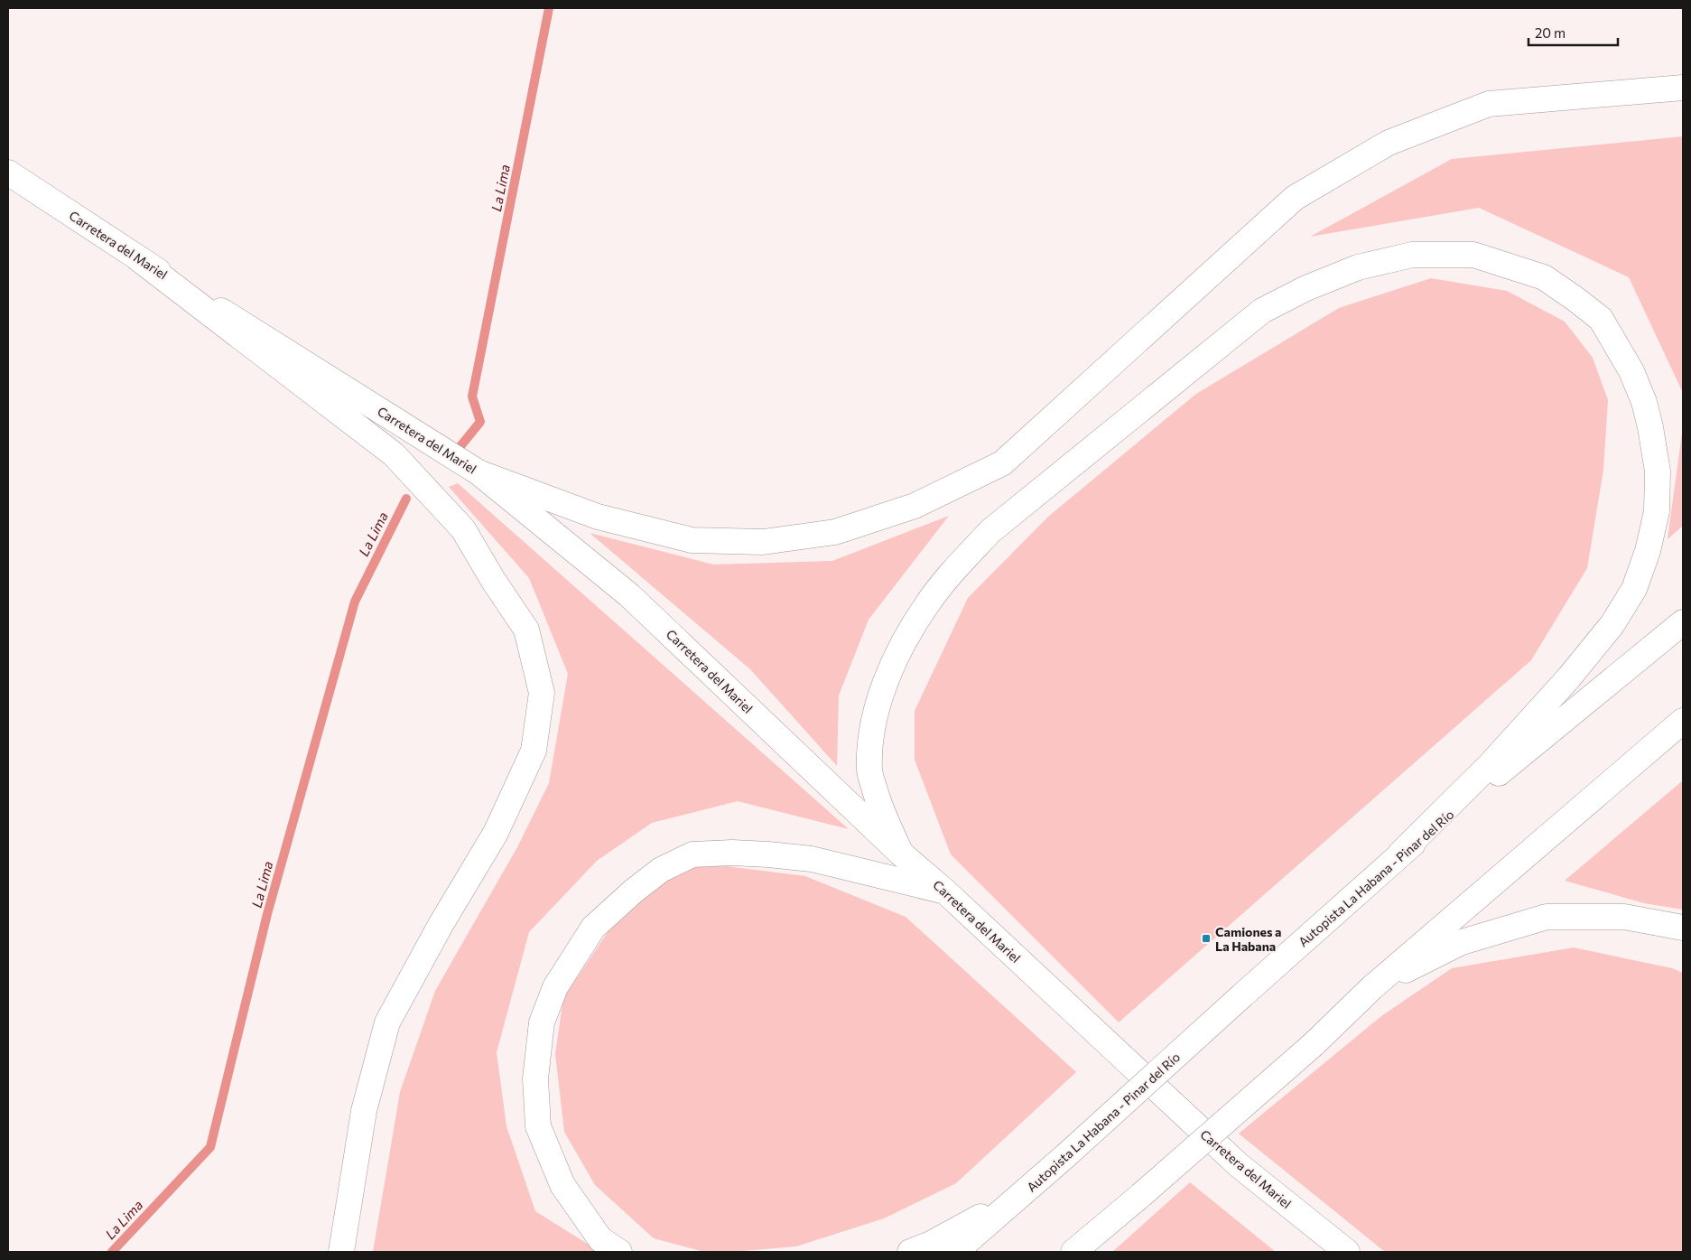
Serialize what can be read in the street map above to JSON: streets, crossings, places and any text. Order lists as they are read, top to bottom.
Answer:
{
  "streets": {
    "main road": ["Carretera del Mariel", "Autopista La Habana - Pinar del Río"]
  },
  "water": ["La Lima"],
  "places": {
    "transit": ["Camiones a La Habana"]
  },
  "scale_bar": "20 m"
}
